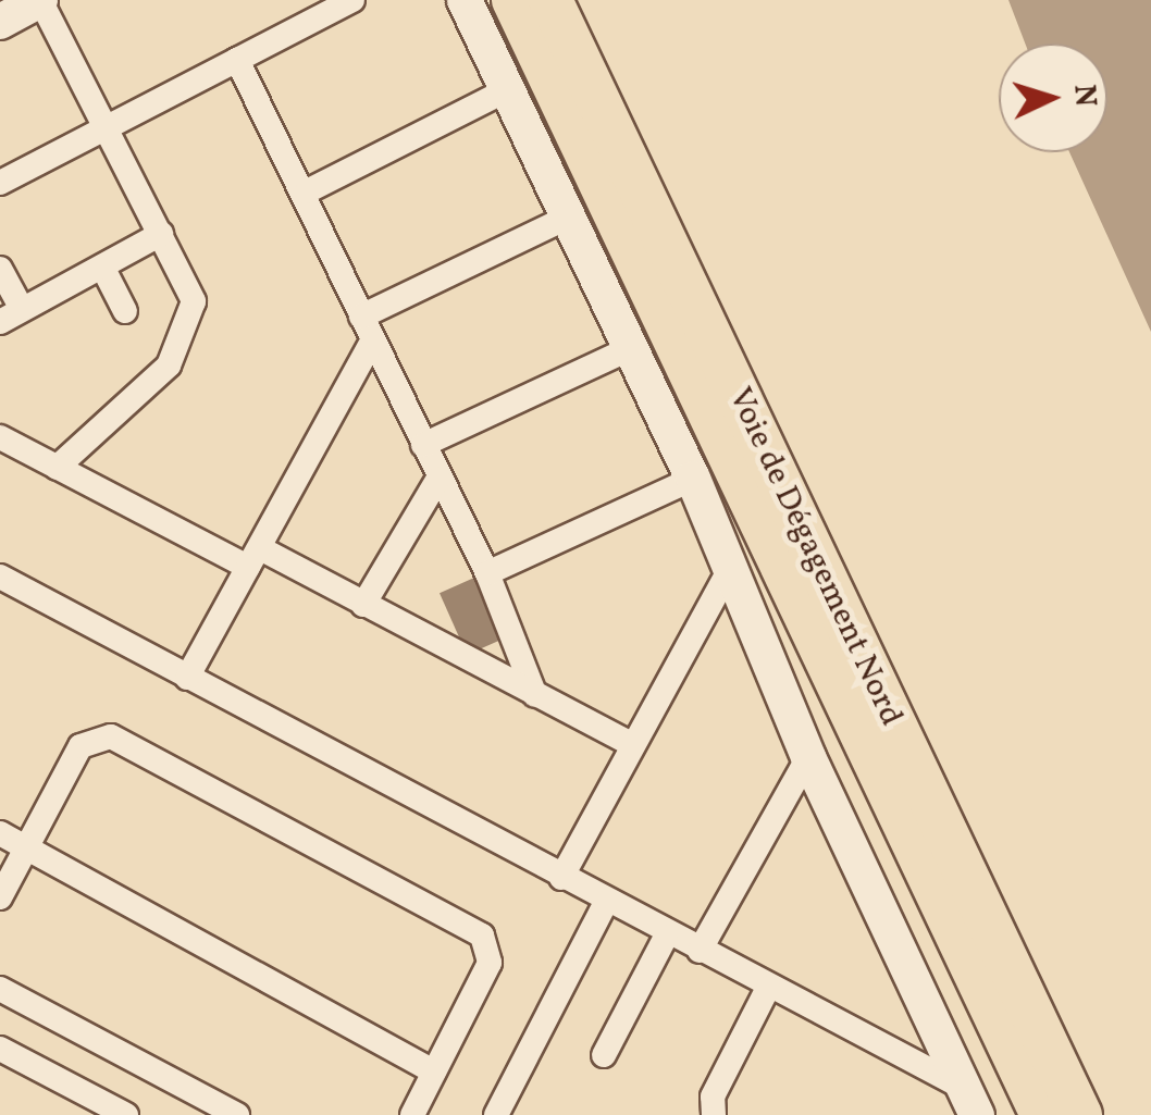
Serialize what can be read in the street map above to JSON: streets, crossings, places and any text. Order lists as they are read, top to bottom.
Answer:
{
  "streets": {
    "highway": ["Voie de Dégagement Nord"]
  },
  "north": "right"
}
